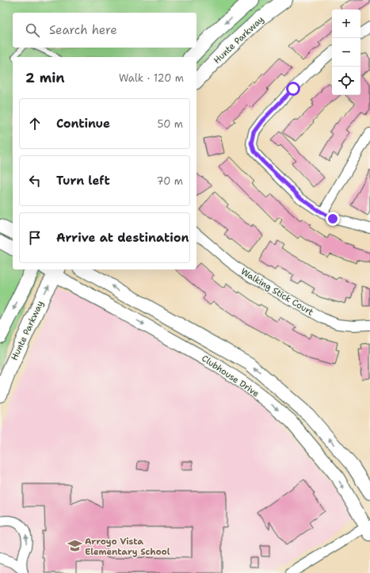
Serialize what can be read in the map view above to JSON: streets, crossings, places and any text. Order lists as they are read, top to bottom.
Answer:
{
  "streets": {
    "main road": ["Hunte Parkway"],
    "street": ["Walking Stick Court", "Clubhouse Drive"]
  },
  "crossings": [
    ["Hunte Parkway", "Clubhouse Drive"]
  ],
  "places": {
    "school or university": ["Arroyo Vista Elementary School"]
  },
  "page": {
    "map_buttons": ["+", "−"],
    "search": "Search here",
    "heading": ["2 min", "Walk · 120 m"],
    "list": [
      ["Continue", "50 m"],
      ["Turn left", "70 m"],
      "Arrive at destination"
    ]
  }
}
